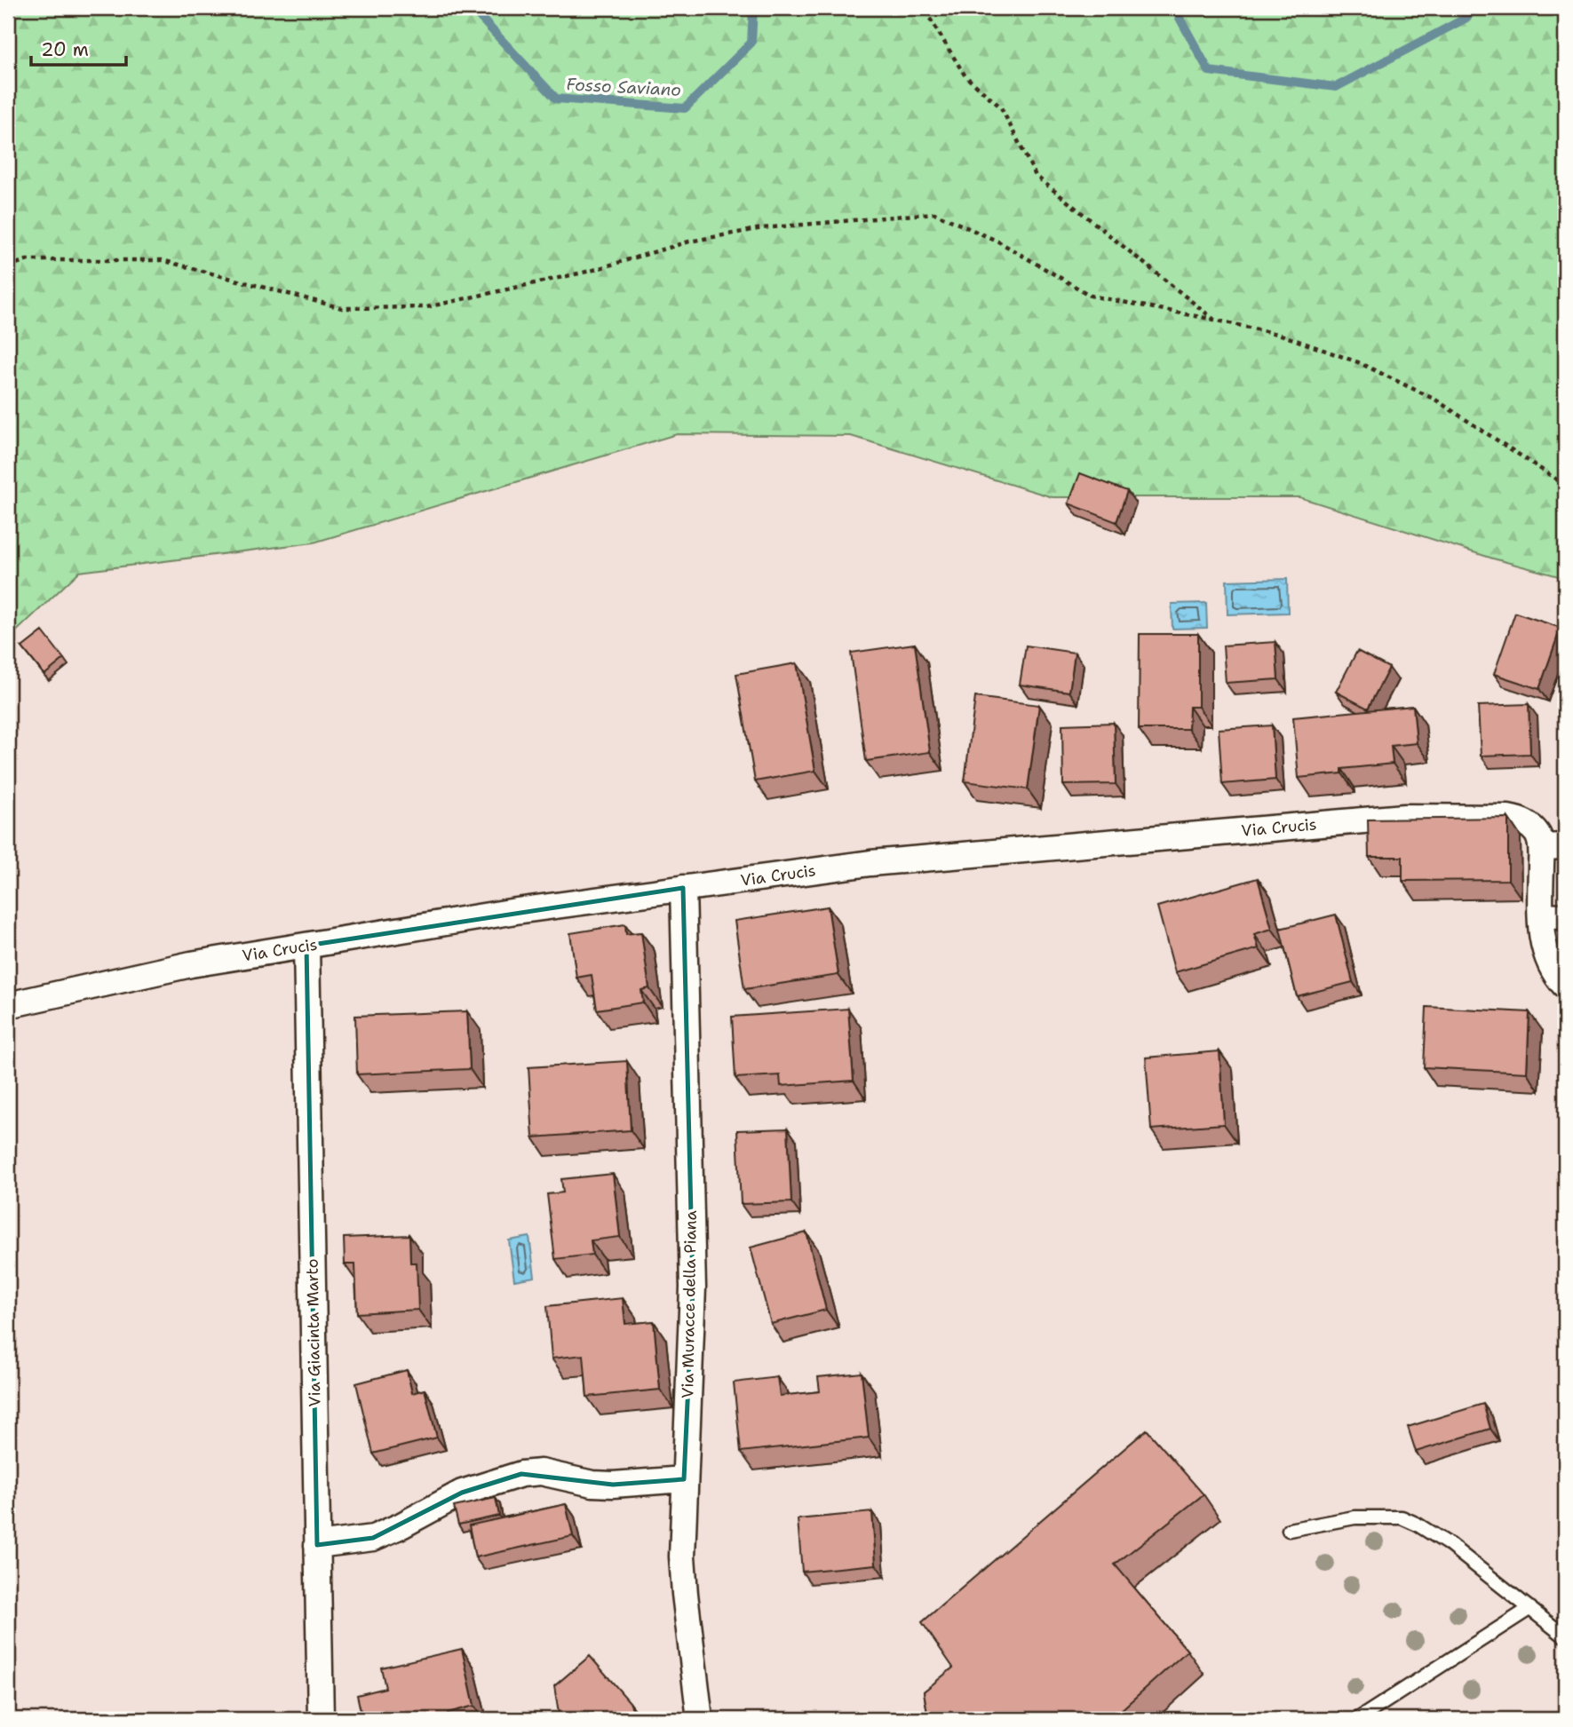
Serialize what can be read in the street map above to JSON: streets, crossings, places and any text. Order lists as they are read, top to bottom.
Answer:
{
  "streets": {
    "street": ["Via Crucis", "Via Muracce della Piana", "Via Giacinta Marto"]
  },
  "crossings": [
    ["Via Crucis", "Via Muracce della Piana"],
    ["Via Crucis", "Via Giacinta Marto"]
  ],
  "water": ["Fosso Saviano"],
  "scale_bar": "20 m"
}
